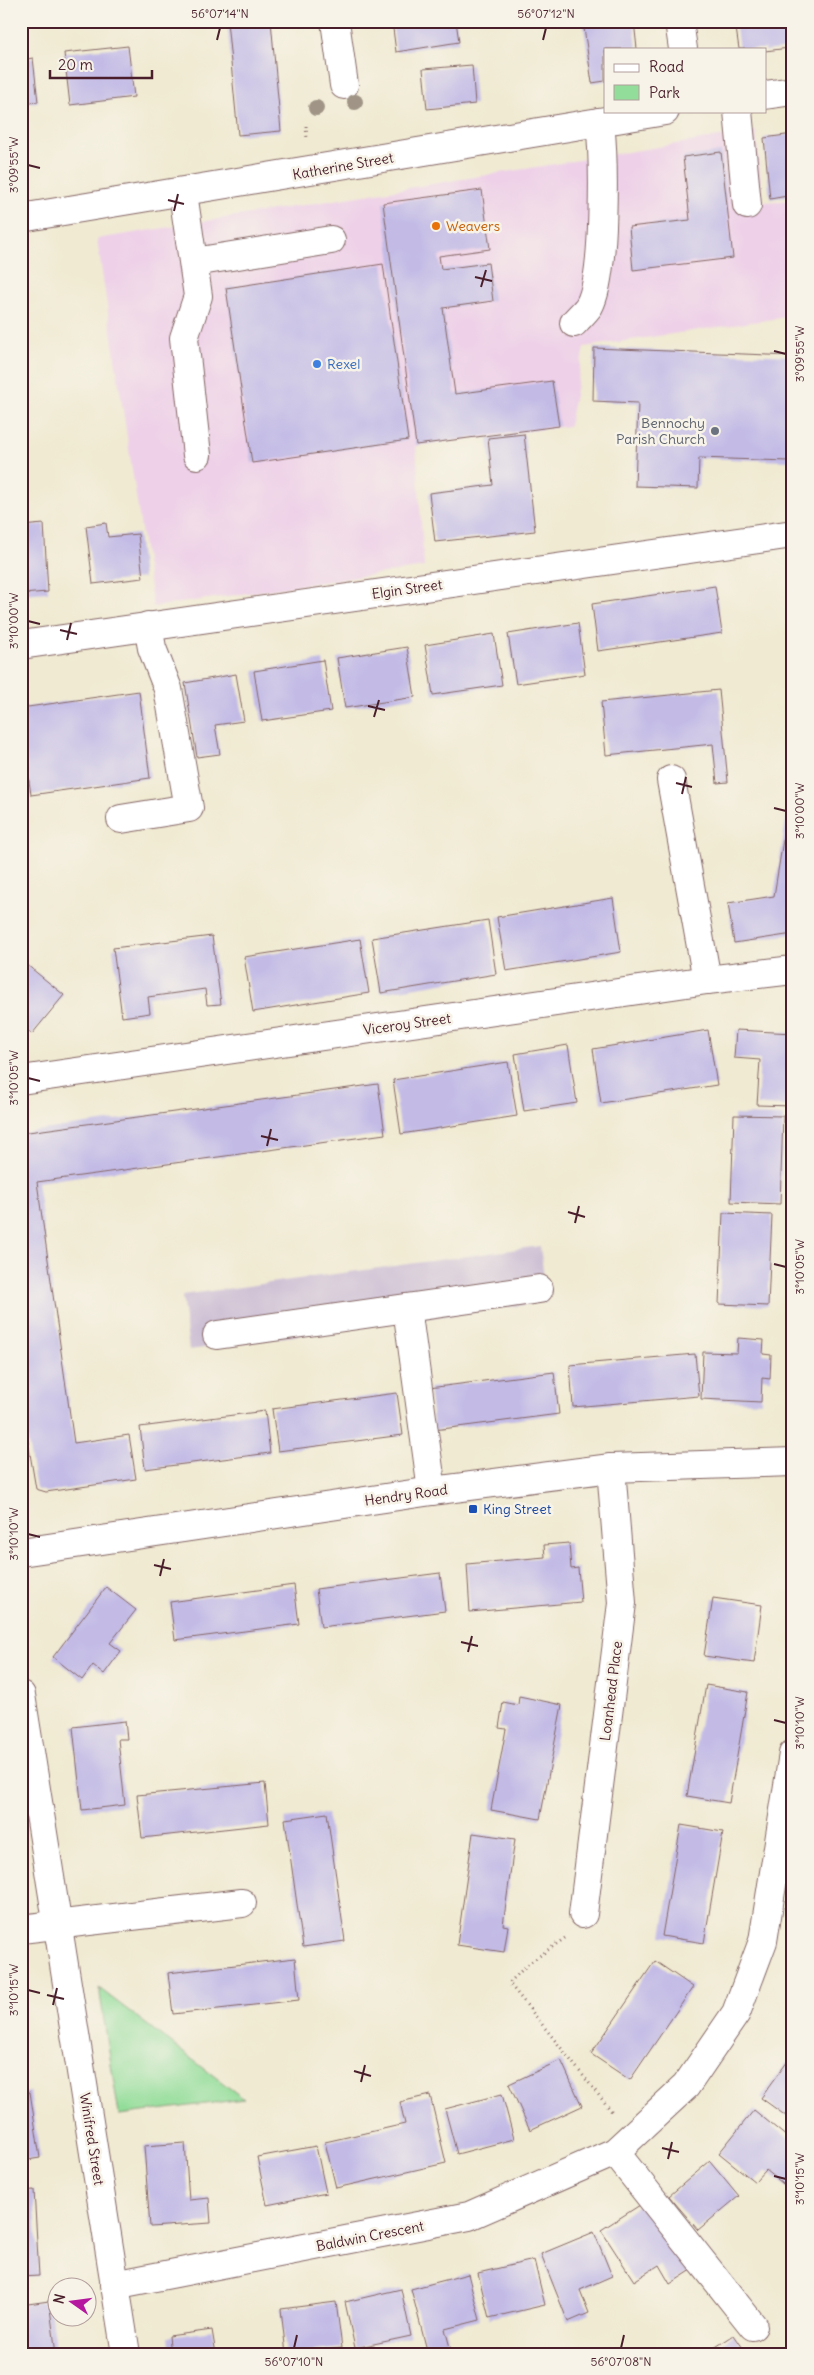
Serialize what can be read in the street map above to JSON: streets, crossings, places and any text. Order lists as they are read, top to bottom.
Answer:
{
  "streets": {
    "street": [
      "Katherine Street",
      "Elgin Street",
      "Viceroy Street",
      "Hendry Road",
      "Loanhead Place",
      "Winifred Street",
      "Baldwin Crescent"
    ]
  },
  "crossings": [
    ["Hendry Road", "Loanhead Place"],
    ["Winifred Street", "Baldwin Crescent"]
  ],
  "places": {
    "other": ["Weavers", "Rexel", "Bennochy Parish Church"],
    "transit": ["King Street"]
  },
  "legend": ["Road", "Park"],
  "scale_bar": "20 m",
  "north": "left",
  "coordinates": [
    "56°07'14\"N",
    "56°07'12\"N",
    "3°09'55\"W",
    "3°10'00\"W",
    "3°10'05\"W",
    "3°10'10\"W",
    "3°10'15\"W",
    "56°07'10\"N",
    "56°07'08\"N"
  ]
}
